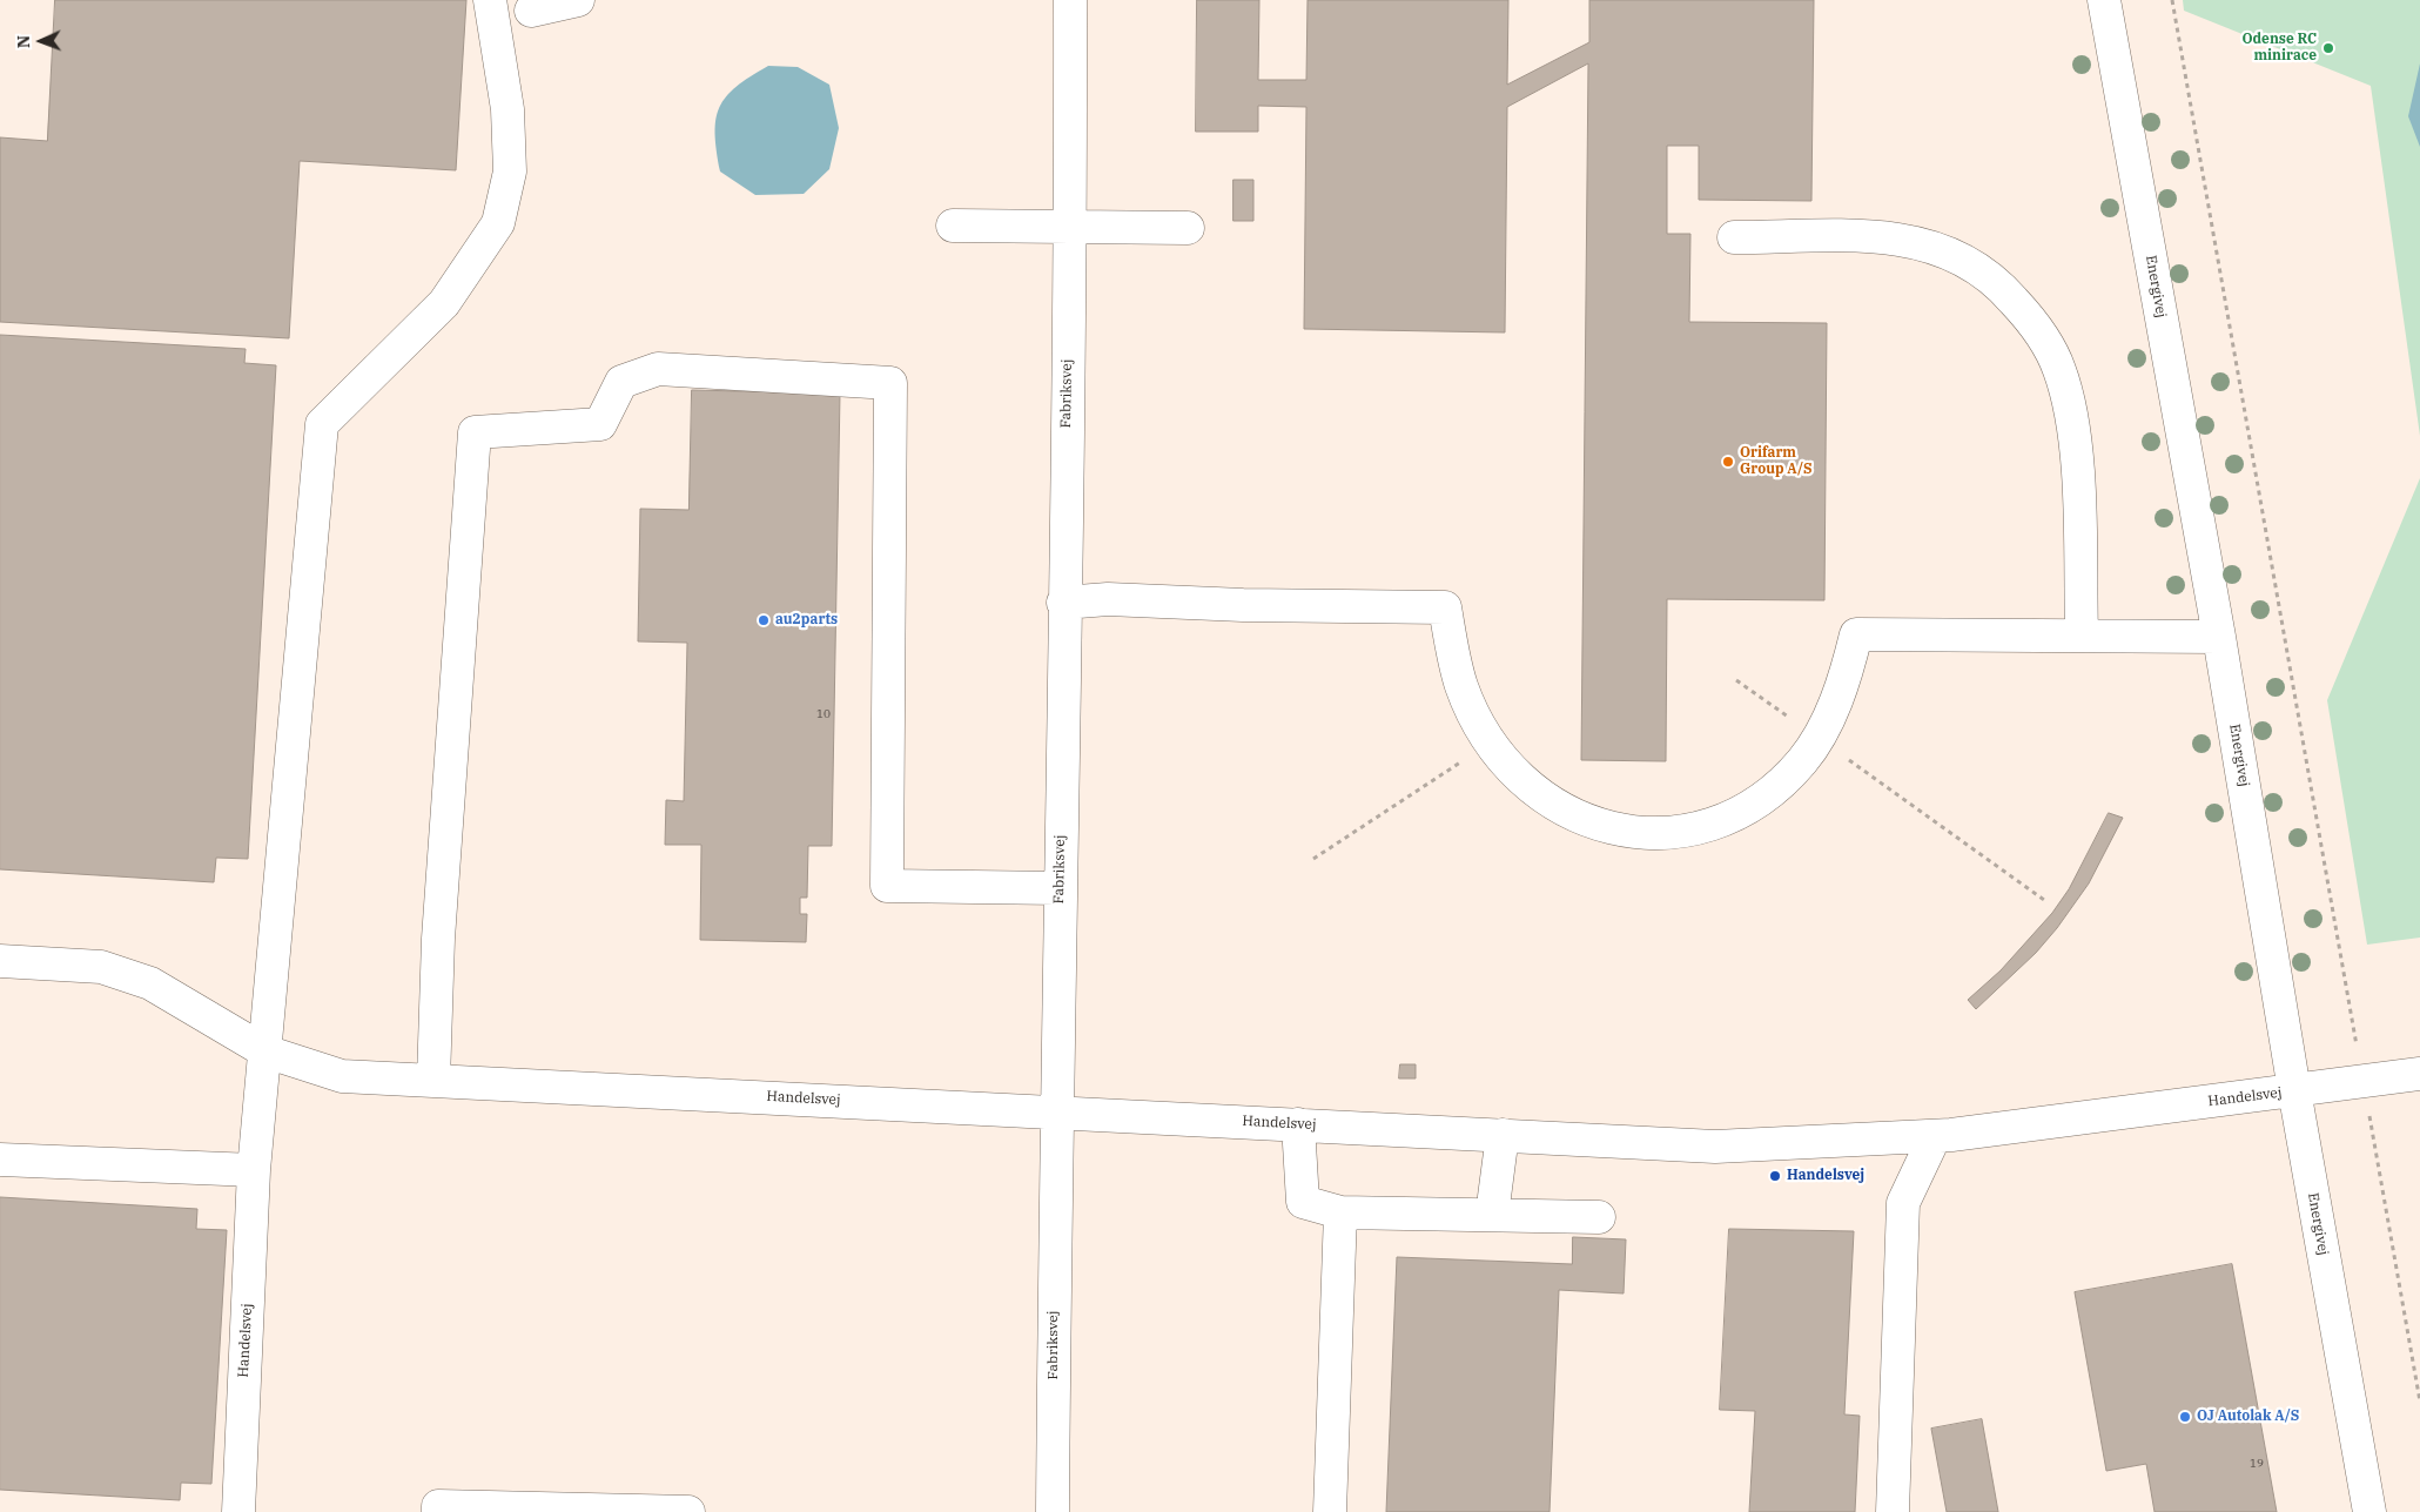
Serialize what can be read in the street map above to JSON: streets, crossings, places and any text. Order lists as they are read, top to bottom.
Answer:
{
  "streets": {
    "street": ["Energivej", "Fabriksvej", "Handelsvej"]
  },
  "crossings": [
    ["Energivej", "Handelsvej"],
    ["Fabriksvej", "Handelsvej"]
  ],
  "places": [
    "Odense RC minirace",
    "Orifarm Group A/S",
    "au2parts",
    "Handelsvej",
    "OJ Autolak A/S"
  ],
  "house_numbers": ["10", "19"],
  "north": "left"
}
